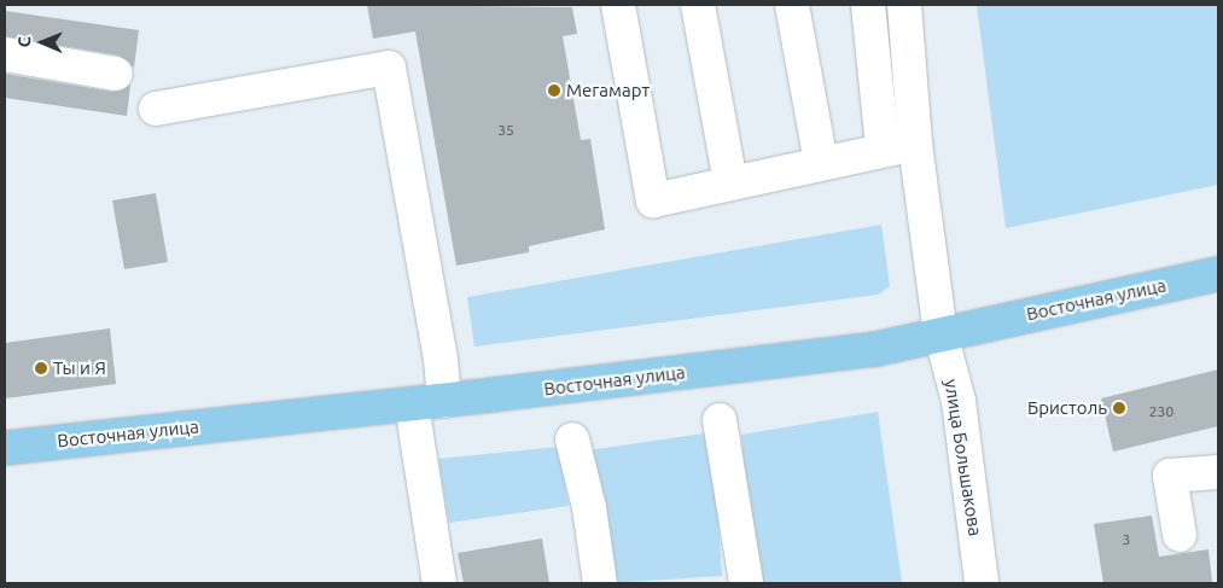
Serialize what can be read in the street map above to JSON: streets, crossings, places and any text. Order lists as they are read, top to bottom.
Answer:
{
  "streets": {
    "main road": ["Восточная улица"],
    "street": ["улица Большакова"]
  },
  "crossings": [
    ["Восточная улица", "улица Большакова"]
  ],
  "places": ["Мегамарт", "Ты и Я", "Бристоль"],
  "house_numbers": ["35", "230", "3"],
  "north": "left"
}
